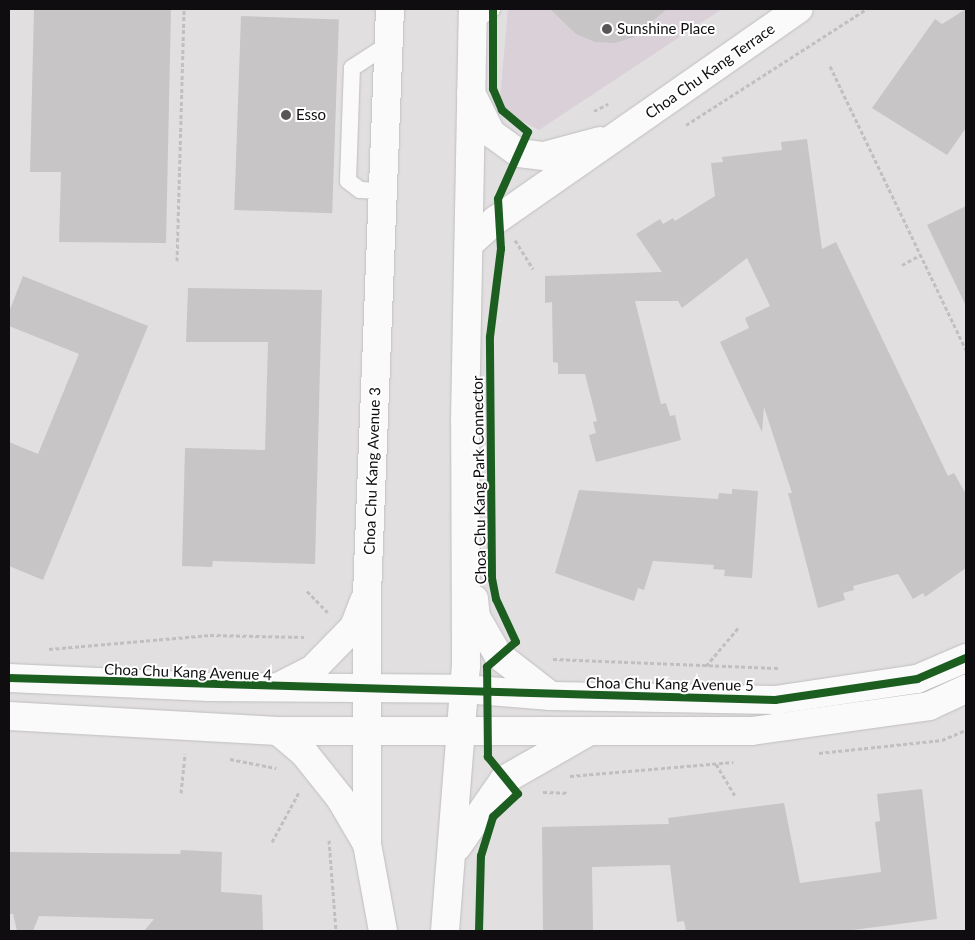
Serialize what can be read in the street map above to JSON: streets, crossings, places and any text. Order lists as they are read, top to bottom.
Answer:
{
  "streets": {
    "street": [
      "Choa Chu Kang Terrace",
      "Choa Chu Kang Avenue 3",
      "Choa Chu Kang Avenue 4",
      "Choa Chu Kang Avenue 5"
    ],
    "cycle path": ["Choa Chu Kang Park Connector"]
  },
  "crossings": [
    ["Choa Chu Kang Avenue 3", "Choa Chu Kang Avenue 4"],
    ["Choa Chu Kang Avenue 3", "Choa Chu Kang Avenue 5"],
    ["Choa Chu Kang Avenue 4", "Choa Chu Kang Avenue 5"]
  ],
  "places": ["Sunshine Place", "Esso"]
}
